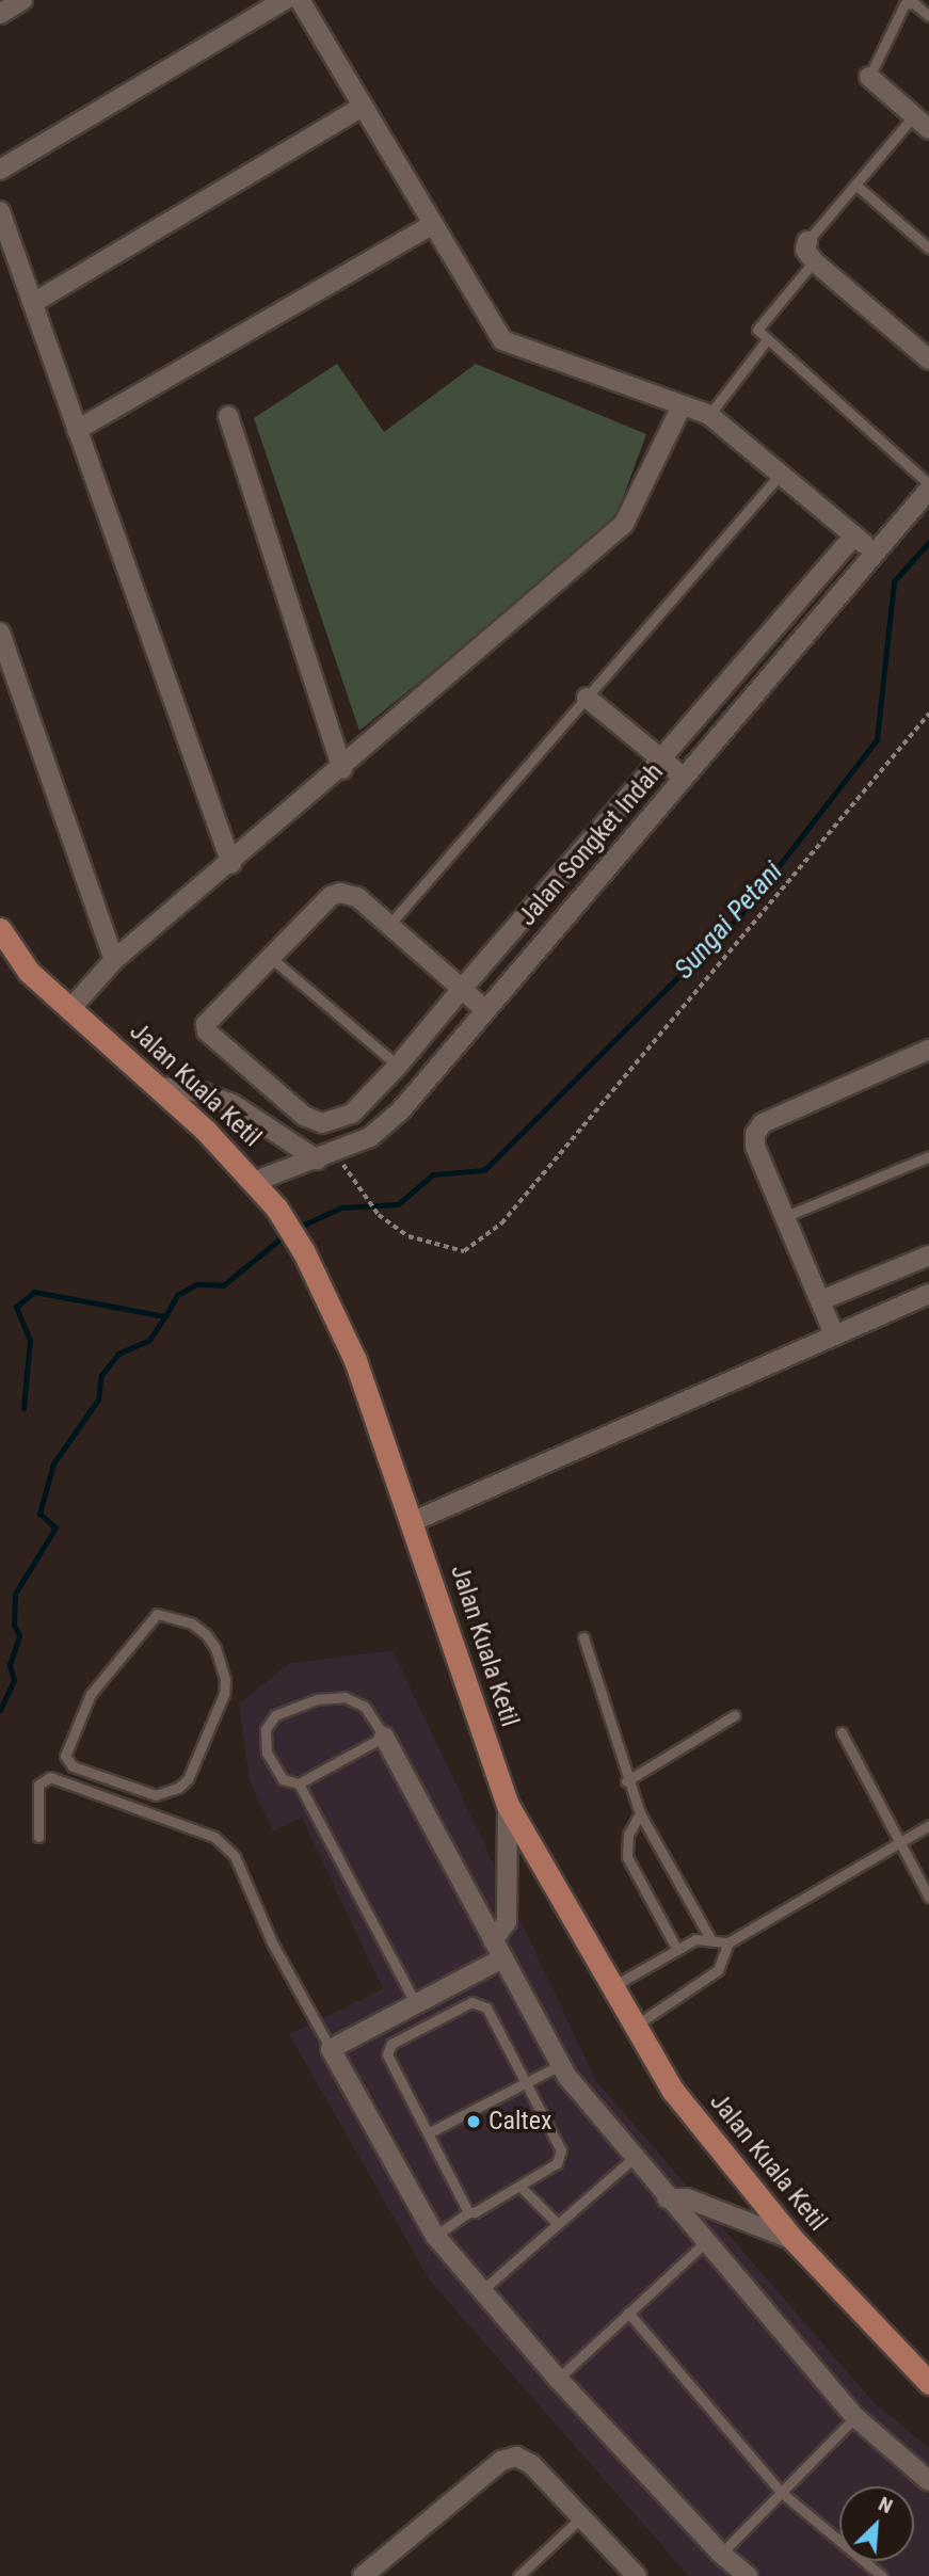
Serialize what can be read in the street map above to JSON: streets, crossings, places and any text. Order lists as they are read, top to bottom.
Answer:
{
  "streets": {
    "main road": ["Jalan Kuala Ketil"],
    "street": ["Jalan Songket Indah"]
  },
  "crossings": [
    ["Jalan Songket Indah", "Jalan Kuala Ketil"]
  ],
  "water": ["Sungai Petani"],
  "places": ["Caltex"],
  "north": "top right"
}
